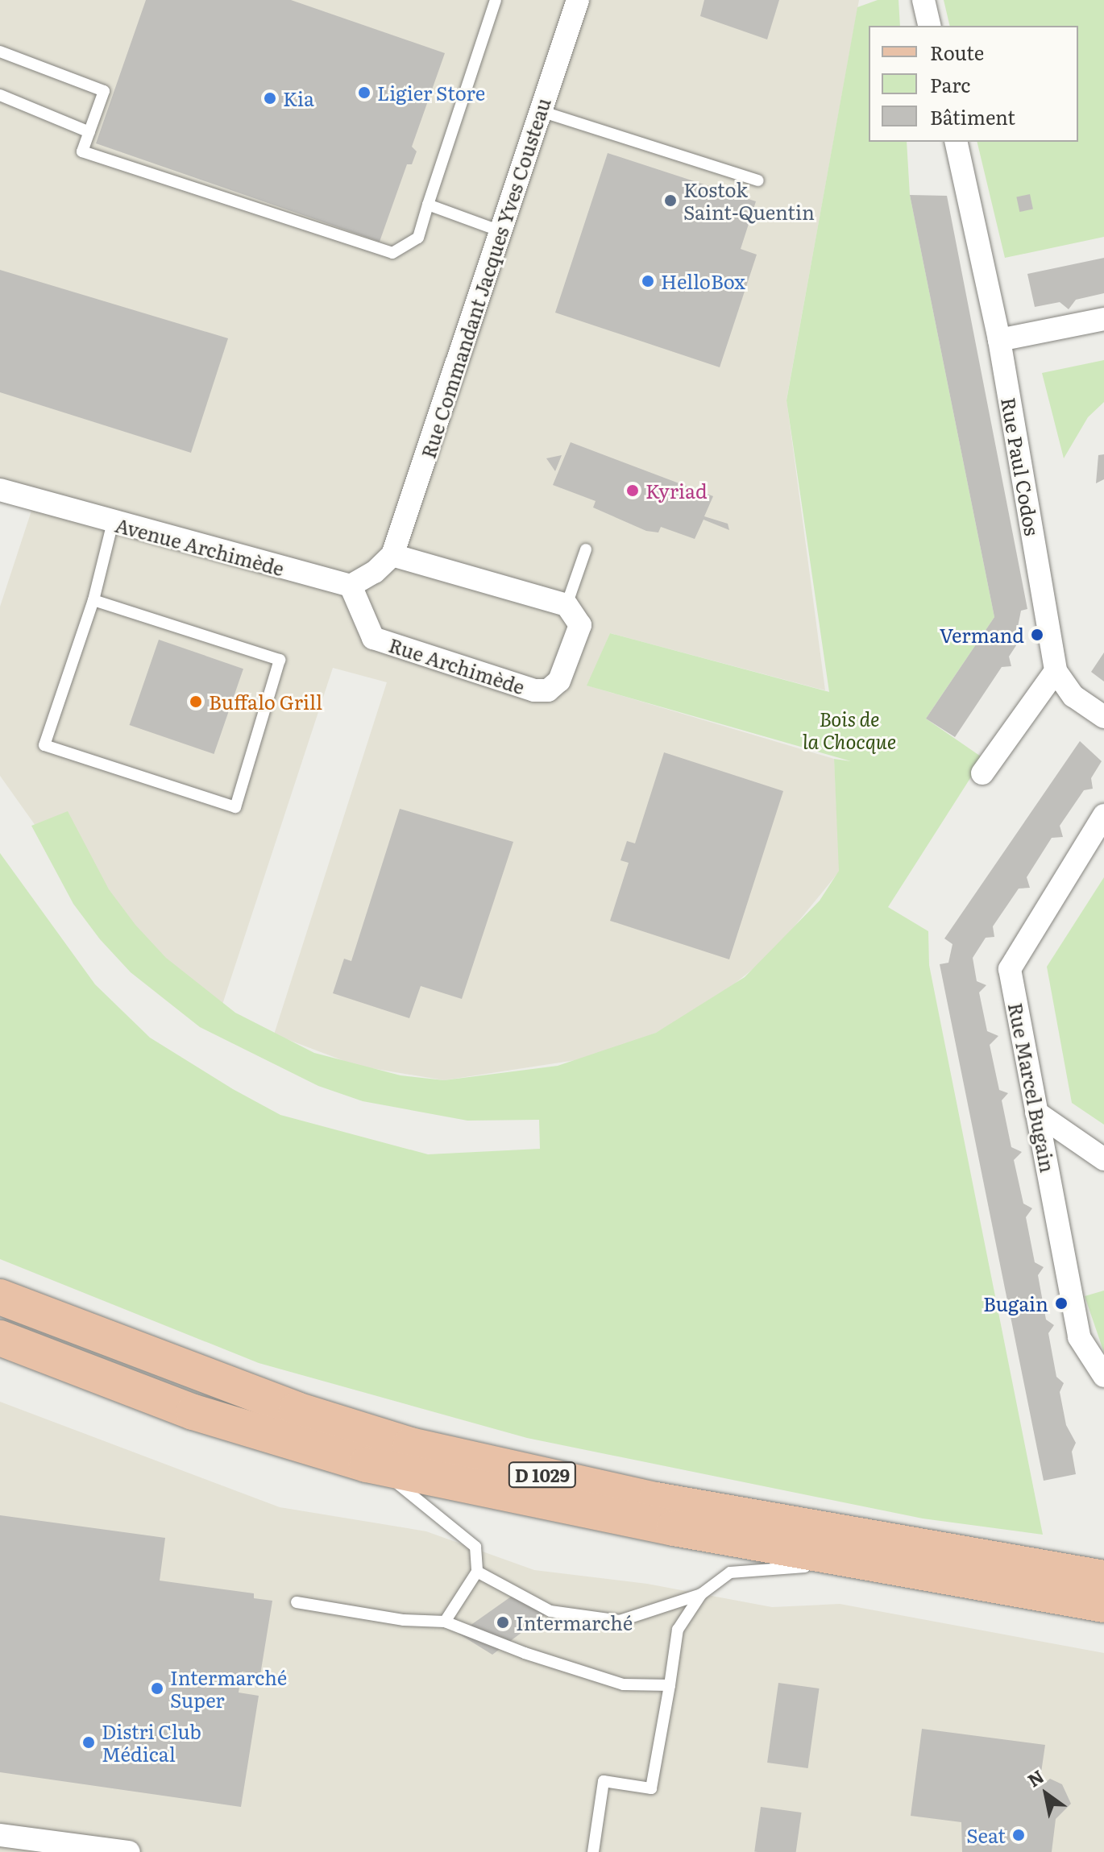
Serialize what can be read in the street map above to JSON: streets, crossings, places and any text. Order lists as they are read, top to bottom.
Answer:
{
  "streets": {
    "main road": ["D 1029"],
    "street": [
      "Rue Commandant Jacques Yves Cousteau",
      "Rue Paul Codos",
      "Avenue Archimède",
      "Rue Archimède",
      "Rue Marcel Bugain"
    ]
  },
  "crossings": [
    ["Avenue Archimède", "Rue Archimède"]
  ],
  "parks": ["Bois de la Chocque"],
  "places": [
    "Ligier Store",
    "Kia",
    "Kostok Saint-Quentin",
    "HelloBox",
    "Kyriad",
    "Vermand",
    "Buffalo Grill",
    "Bugain",
    "Intermarché",
    "Intermarché Super",
    "Distri Club Médical",
    "Seat"
  ],
  "legend": ["Route", "Parc", "Bâtiment"],
  "north": "top left"
}
